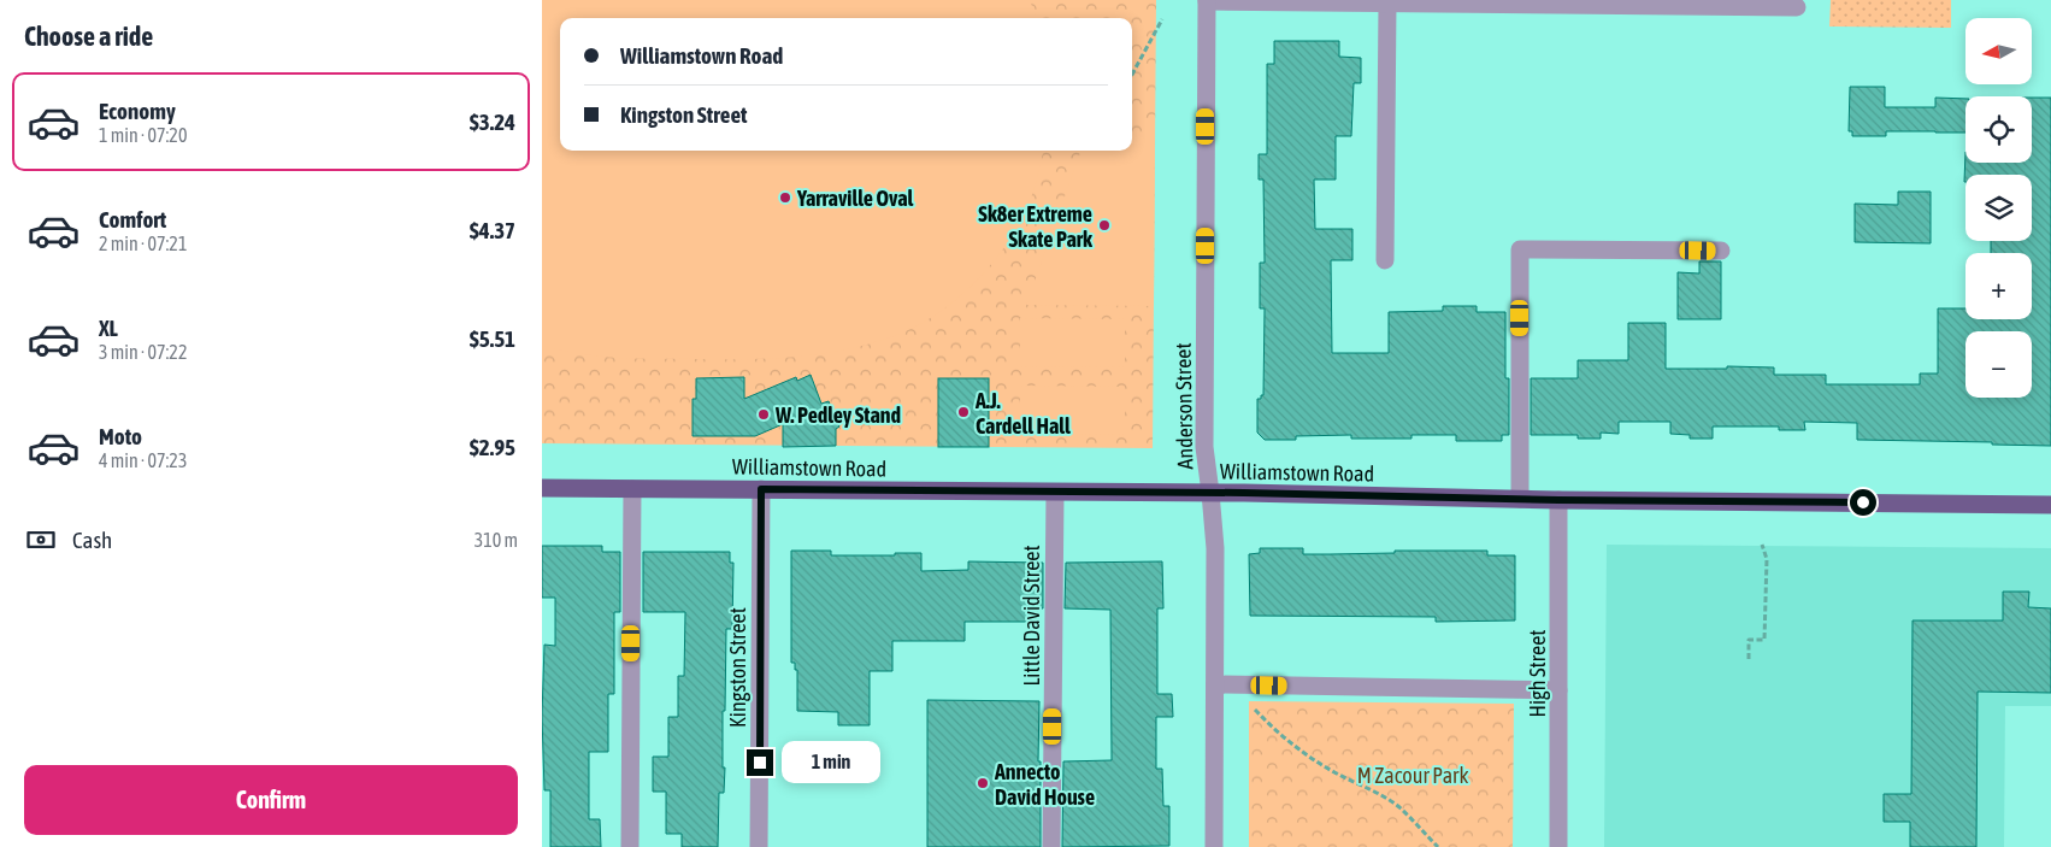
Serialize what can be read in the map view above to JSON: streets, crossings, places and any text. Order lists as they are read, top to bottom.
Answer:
{
  "streets": {
    "main road": ["Williamstown Road"],
    "street": [
      "Anderson Street",
      "Little David Street",
      "Kingston Street",
      "High Street"
    ]
  },
  "crossings": [
    ["Anderson Street", "Williamstown Road"],
    ["Williamstown Road", "Little David Street"],
    ["Williamstown Road", "Kingston Street"],
    ["Williamstown Road", "High Street"]
  ],
  "parks": ["M Zacour Park"],
  "places": [
    "Yarraville Oval",
    "Sk8er Extreme Skate Park",
    "A.J. Cardell Hall",
    "W. Pedley Stand",
    "Annecto David House"
  ],
  "north": "left",
  "page": {
    "heading": "Choose a ride",
    "map_buttons": ["+", "−"],
    "banner": ["Williamstown Road", "Kingston Street"],
    "list": [
      {
        "name": "Economy",
        "note": "1 min · 07:20",
        "value": "$3.24"
      },
      {
        "name": "Comfort",
        "note": "2 min · 07:21",
        "value": "$4.37"
      },
      {
        "name": "XL",
        "note": "3 min · 07:22",
        "value": "$5.51"
      },
      {
        "name": "Moto",
        "note": "4 min · 07:23",
        "value": "$2.95"
      }
    ],
    "pay": ["Cash", "310 m"],
    "bubble": "1 min",
    "buttons": "Confirm"
  }
}
